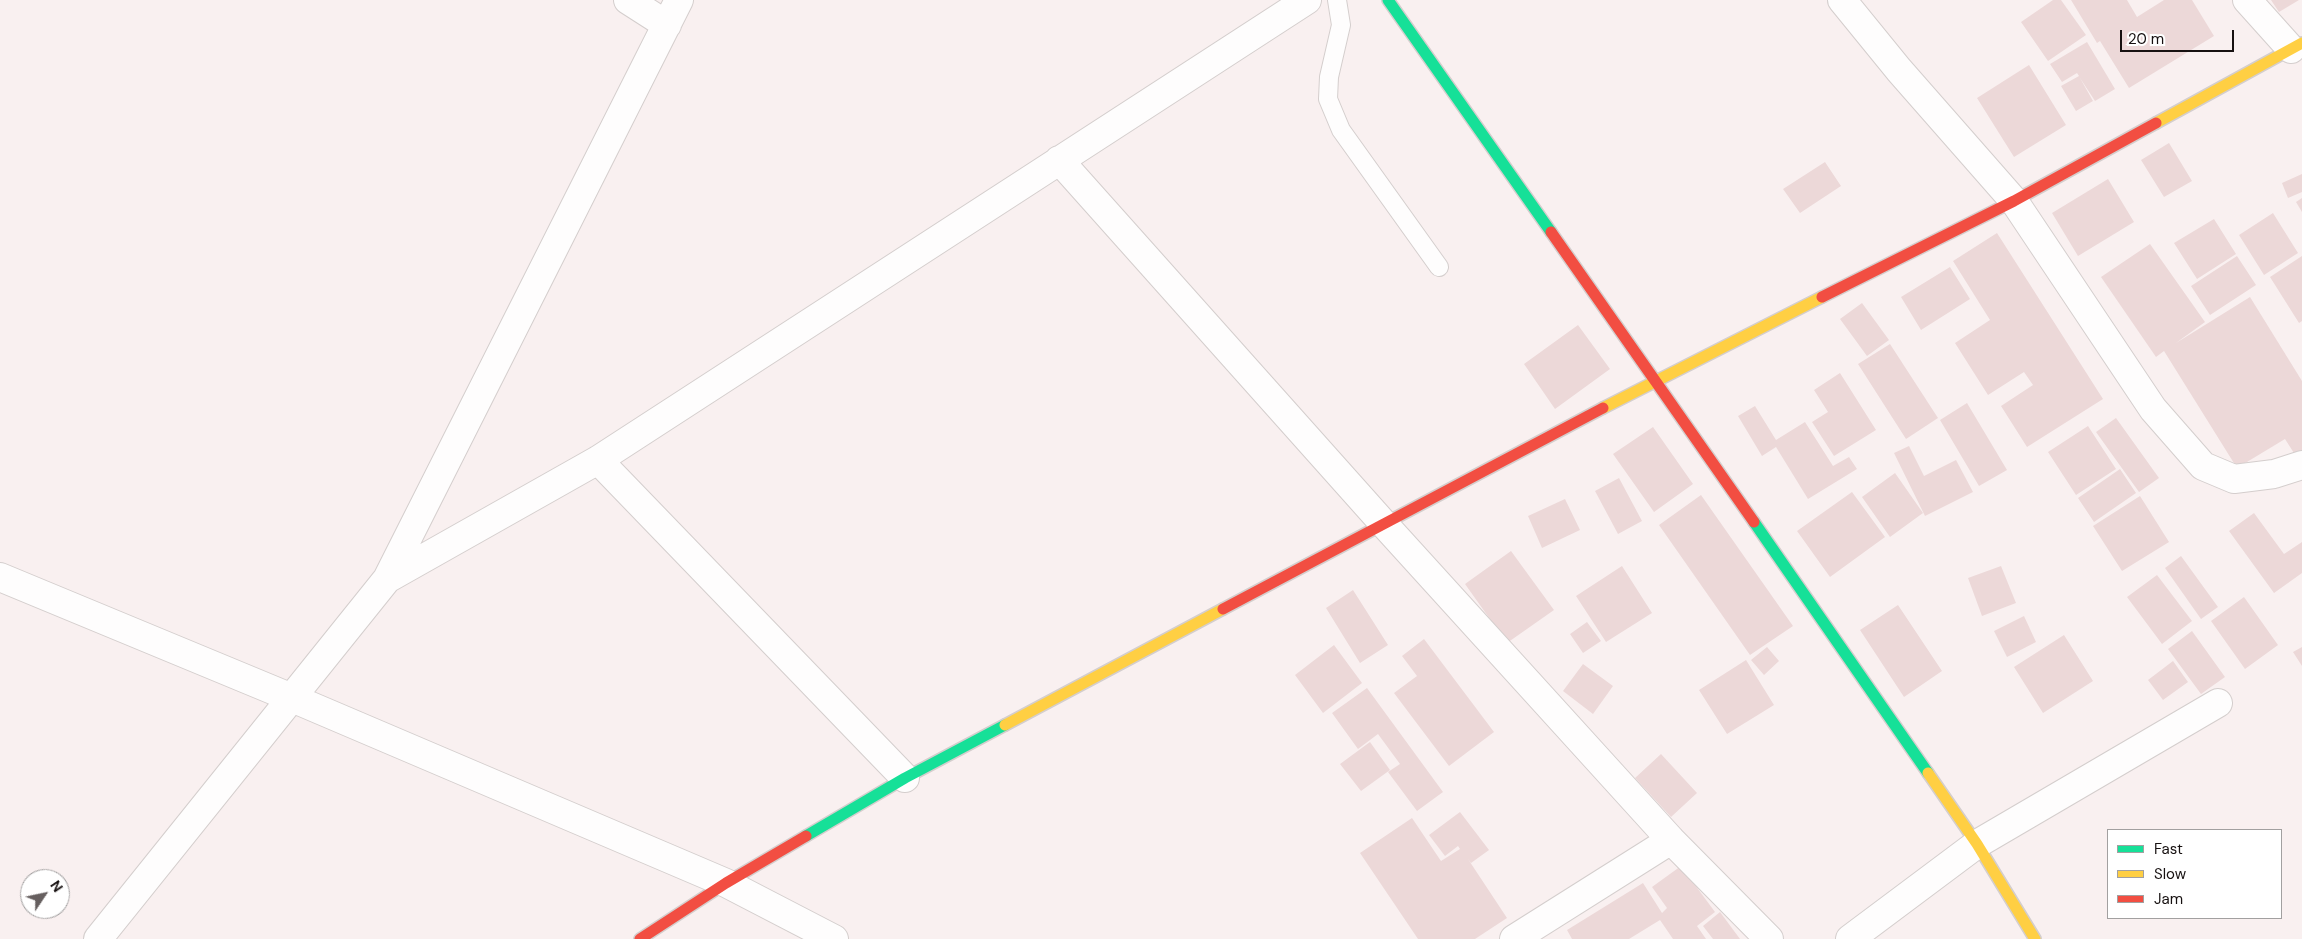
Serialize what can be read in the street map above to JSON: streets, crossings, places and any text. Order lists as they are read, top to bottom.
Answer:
{
  "legend": ["Fast", "Slow", "Jam"],
  "scale_bar": "20 m",
  "north": "top right"
}
